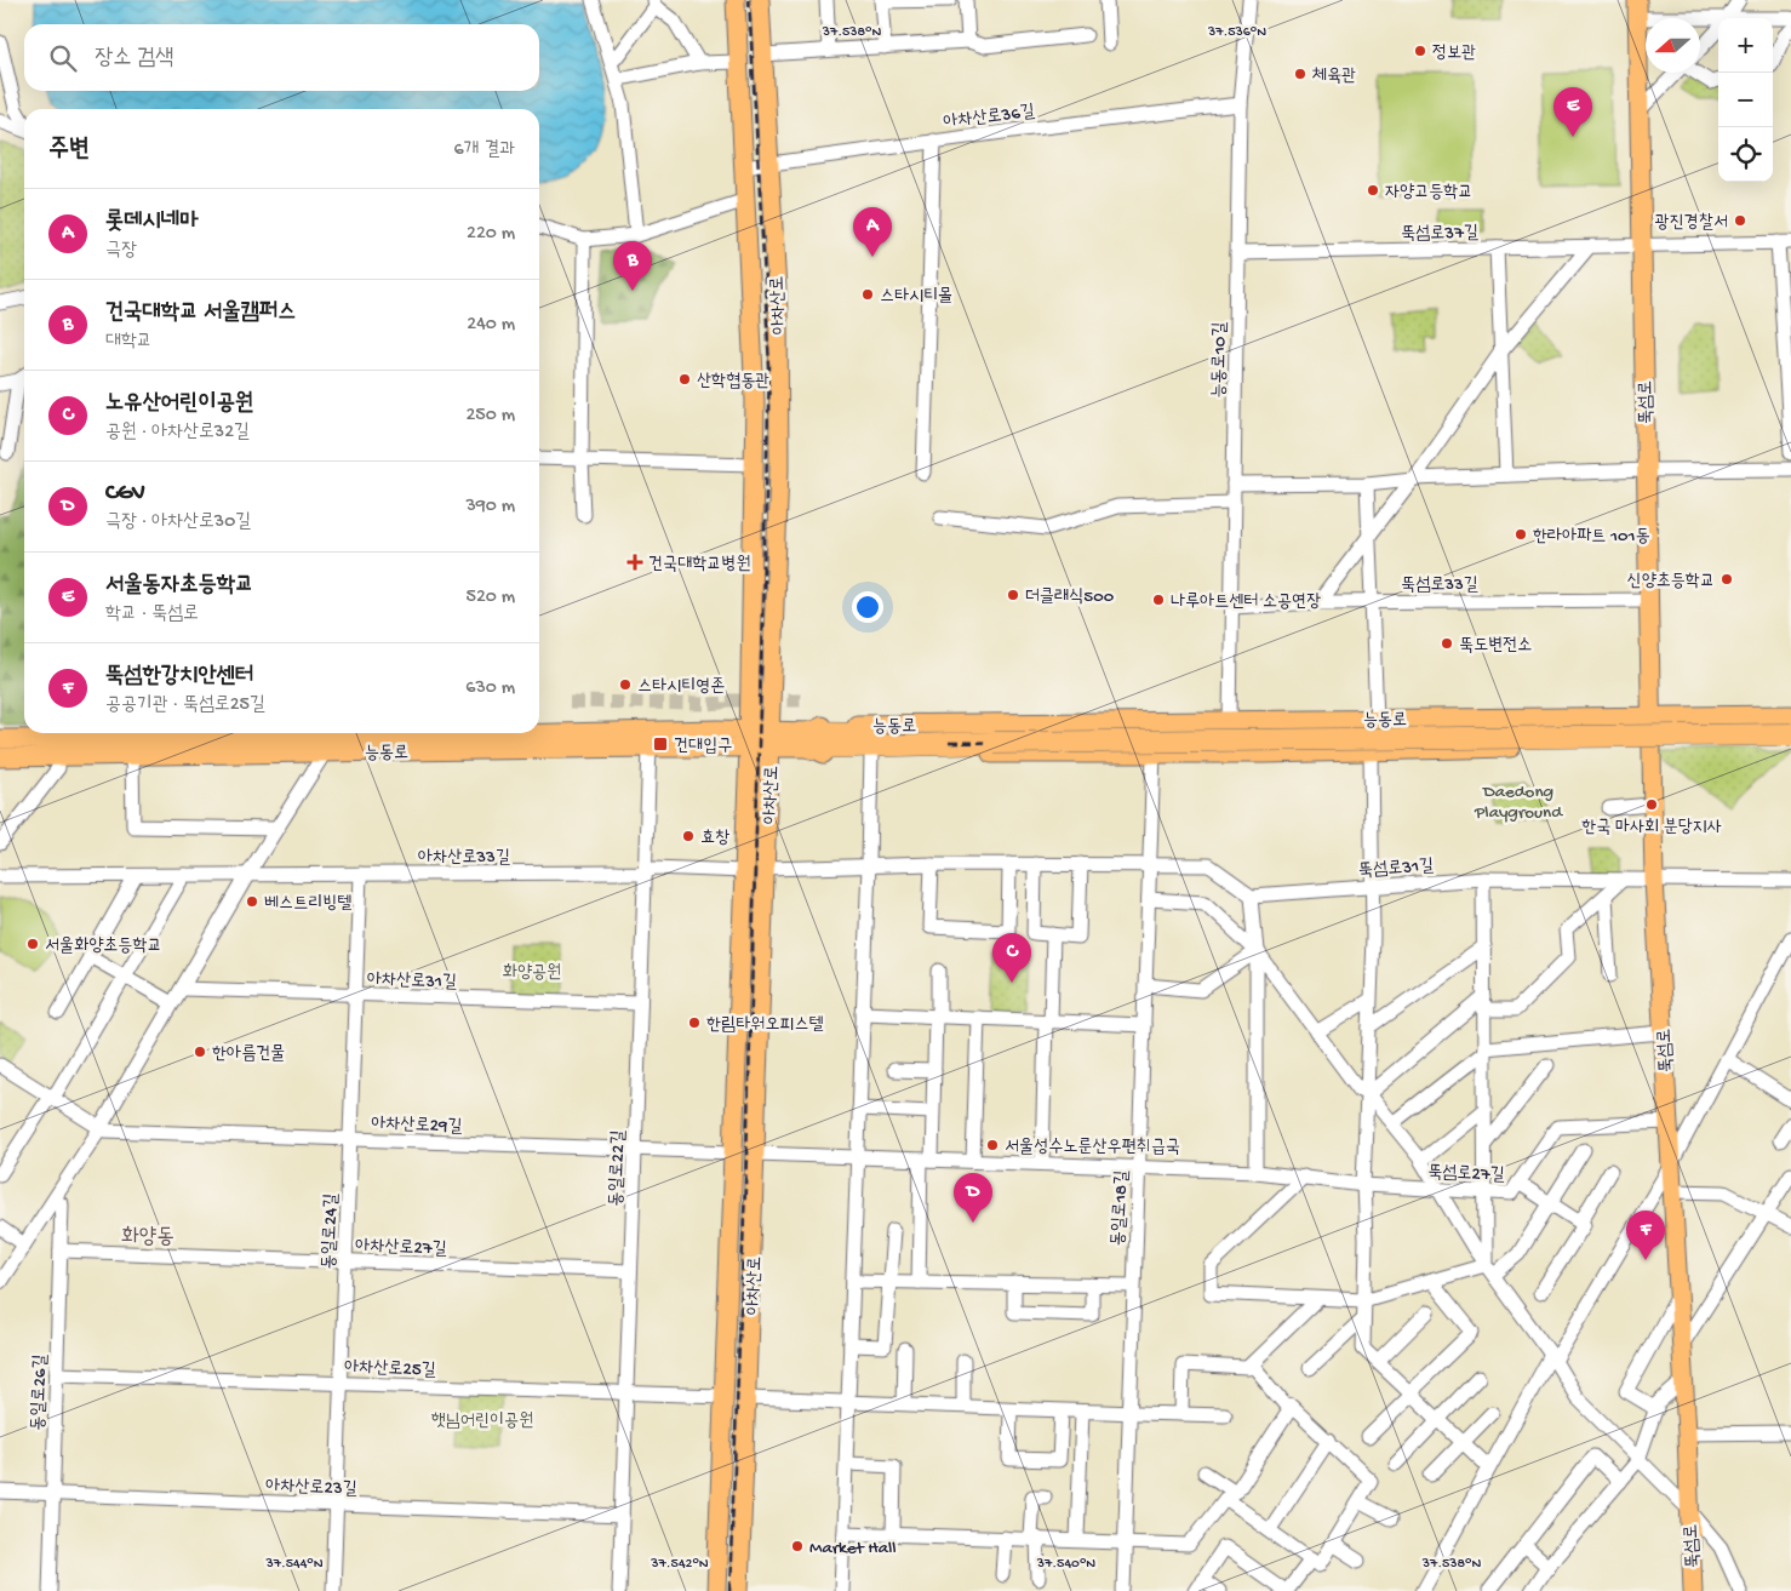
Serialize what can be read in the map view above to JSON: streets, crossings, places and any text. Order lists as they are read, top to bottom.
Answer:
{
  "streets": {
    "main road": ["아차산로", "뚝섬로", "능동로"],
    "street": [
      "아차산로36길",
      "뚝섬로37길",
      "능동로10길",
      "뚝섬로33길",
      "아차산로33길",
      "뚝섬로31길",
      "아차산로31길",
      "아차산로29길",
      "동일로22길",
      "뚝섬로27길",
      "동일로18길",
      "동일로24길",
      "아차산로27길",
      "아차산로25길",
      "동일로26길",
      "아차산로23길"
    ]
  },
  "crossings": [
    ["아차산로36길", "아차산로"],
    ["아차산로36길", "능동로10길"],
    ["뚝섬로37길", "능동로10길"],
    ["뚝섬로37길", "뚝섬로"],
    ["아차산로", "능동로"],
    ["아차산로", "아차산로33길"],
    ["아차산로", "아차산로29길"],
    ["아차산로", "뚝섬로27길"],
    ["아차산로", "아차산로25길"],
    ["능동로10길", "뚝섬로33길"],
    ["능동로10길", "능동로"],
    ["뚝섬로", "뚝섬로33길"],
    ["뚝섬로", "능동로"],
    ["뚝섬로", "뚝섬로31길"],
    ["뚝섬로", "뚝섬로27길"],
    ["능동로", "동일로22길"],
    ["능동로", "동일로18길"],
    ["아차산로33길", "동일로22길"],
    ["아차산로33길", "동일로24길"],
    ["아차산로31길", "동일로22길"],
    ["아차산로31길", "동일로24길"],
    ["아차산로29길", "동일로22길"],
    ["아차산로29길", "동일로24길"],
    ["동일로22길", "아차산로27길"],
    ["동일로22길", "아차산로25길"],
    ["동일로22길", "아차산로23길"],
    ["뚝섬로27길", "동일로18길"],
    ["동일로24길", "아차산로27길"],
    ["동일로24길", "아차산로25길"],
    ["동일로24길", "아차산로23길"],
    ["아차산로27길", "동일로26길"],
    ["아차산로25길", "동일로26길"],
    ["동일로26길", "아차산로23길"]
  ],
  "districts": ["화양동"],
  "parks": ["Daedong Playground", "화양공원", "햇님어린이공원"],
  "places": {
    "other": [
      "정보관",
      "체육관",
      "자양고등학교",
      "광진경찰서",
      "스타시티몰",
      "산학협동관",
      "한라아파트 101동",
      "신양초등학교",
      "더클래식500",
      "나루아트센터 소공연장",
      "뚝도변전소",
      "스타시티영존",
      "한국 마사회 분당지사",
      "효창",
      "베스트리빙텔",
      "서울화양초등학교",
      "한림타워오피스텔",
      "한아름건물",
      "서울성수노룬산우편취급국",
      "Market Hall"
    ],
    "health": ["건국대학교병원"],
    "transit": ["건대입구"]
  },
  "north": "left",
  "page": {
    "map_buttons": ["+", "−"],
    "search": "장소 검색",
    "pins": [
      "E",
      "A",
      "B",
      "C",
      "D",
      "F"
    ],
    "heading": ["주변", "6개 결과"],
    "list": [
      {
        "mark": "A",
        "name": "롯데시네마",
        "note": "극장",
        "value": "220 m"
      },
      {
        "mark": "B",
        "name": "건국대학교 서울캠퍼스",
        "note": "대학교",
        "value": "240 m"
      },
      {
        "mark": "C",
        "name": "노유산어린이공원",
        "note": "공원 · 아차산로32길",
        "value": "250 m"
      },
      {
        "mark": "D",
        "name": "CGV",
        "note": "극장 · 아차산로30길",
        "value": "390 m"
      },
      {
        "mark": "E",
        "name": "서울동자초등학교",
        "note": "학교 · 뚝섬로",
        "value": "520 m"
      },
      {
        "mark": "F",
        "name": "뚝섬한강치안센터",
        "note": "공공기관 · 뚝섬로25길",
        "value": "630 m"
      }
    ]
  },
  "coordinates": [
    "37.538°N",
    "37.536°N",
    "37.544°N",
    "37.542°N",
    "37.540°N"
  ]
}
